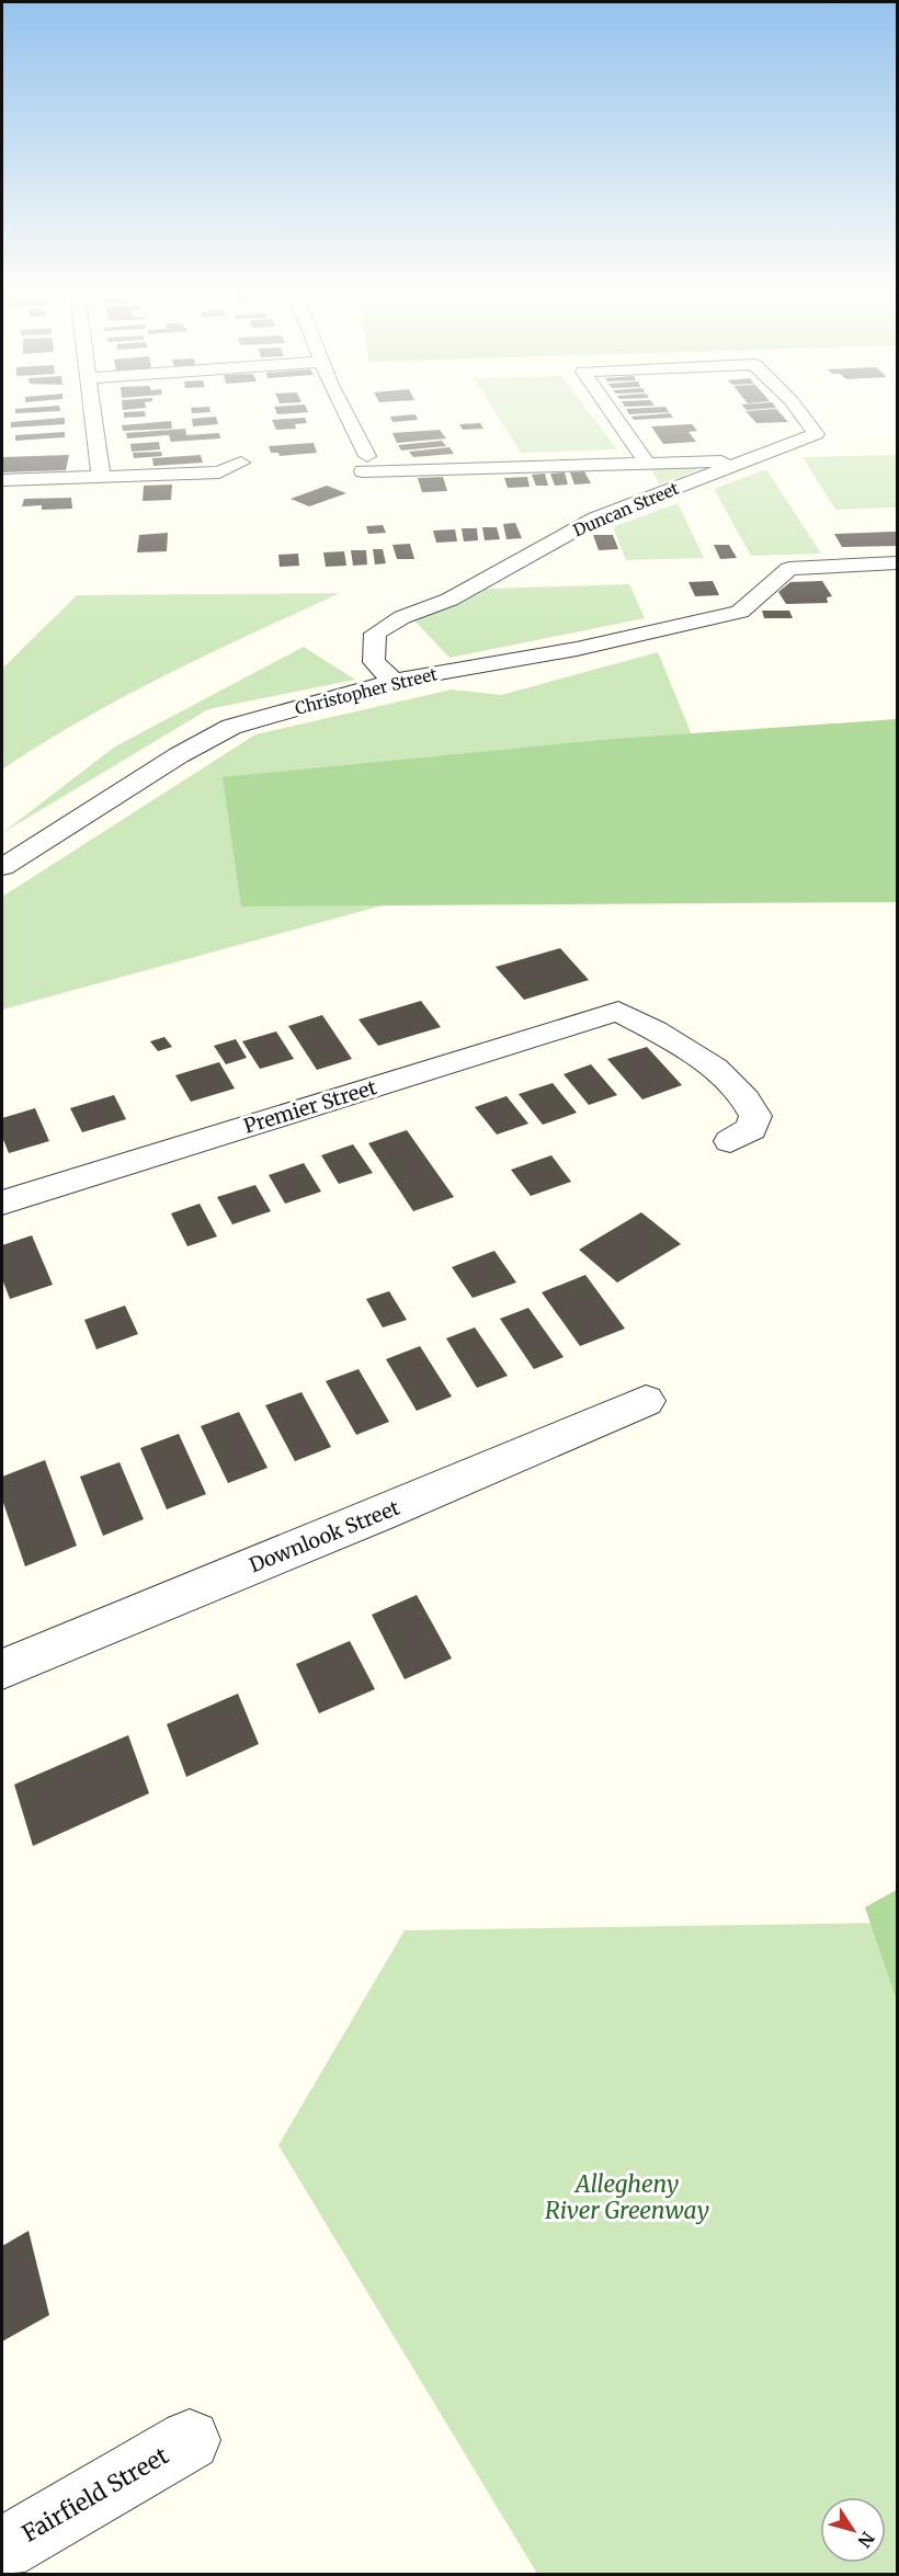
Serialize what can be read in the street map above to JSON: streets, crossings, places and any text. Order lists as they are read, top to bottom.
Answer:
{
  "streets": {
    "street": [
      "Duncan Street",
      "Christopher Street",
      "Premier Street",
      "Downlook Street",
      "Fairfield Street"
    ]
  },
  "crossings": [
    ["Duncan Street", "Christopher Street"]
  ],
  "parks": ["Allegheny River Greenway"],
  "north": "bottom right"
}
